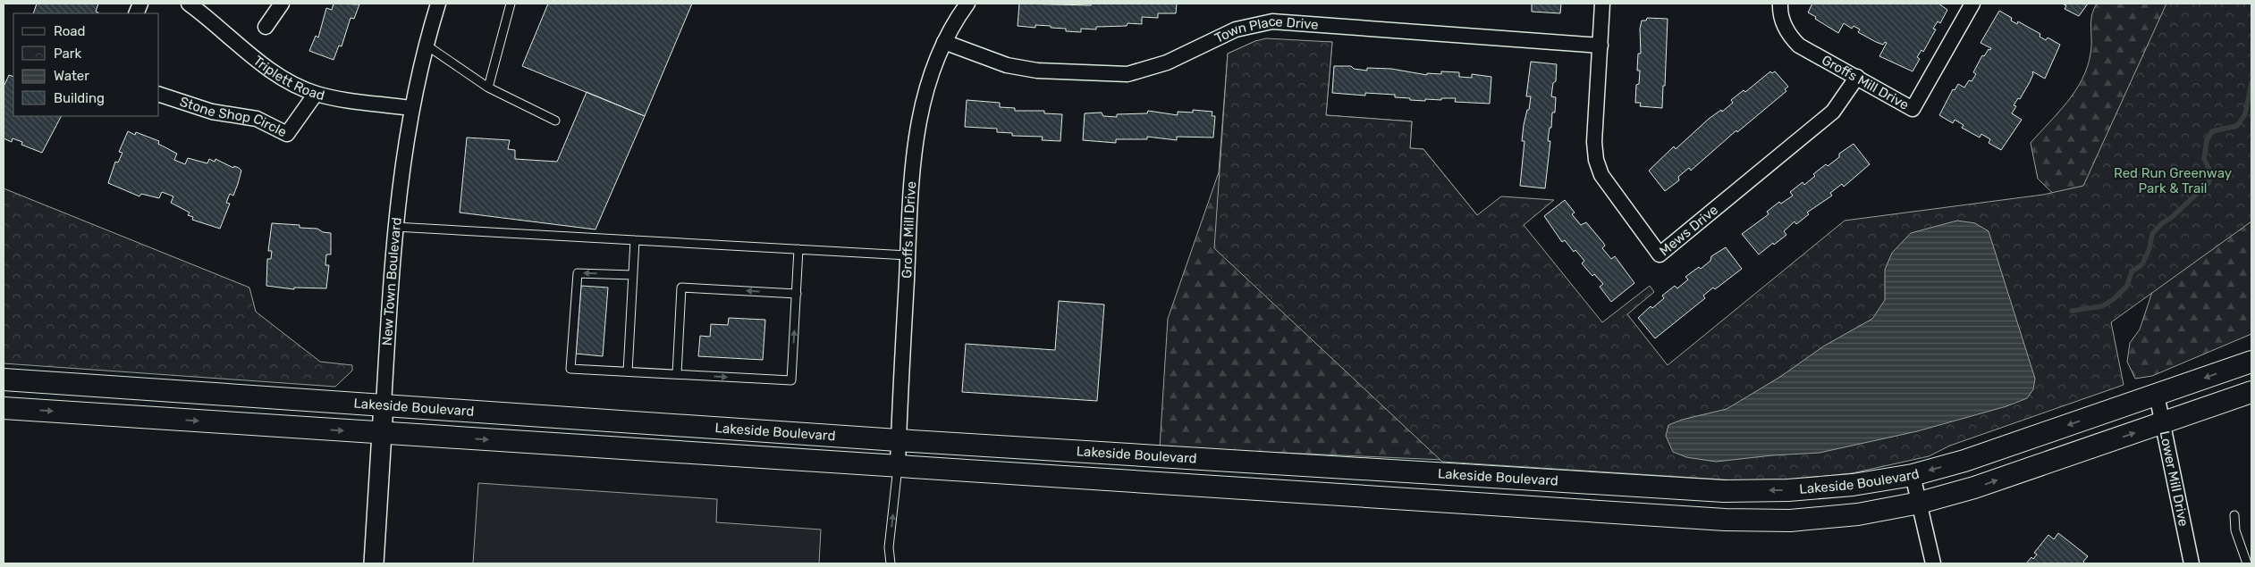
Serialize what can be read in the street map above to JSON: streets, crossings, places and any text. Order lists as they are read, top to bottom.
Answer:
{
  "streets": {
    "main road": ["Lakeside Boulevard"],
    "street": [
      "Town Place Drive",
      "Triplett Road",
      "Groffs Mill Drive",
      "Stone Shop Circle",
      "Mews Drive",
      "New Town Boulevard",
      "Lower Mill Drive"
    ]
  },
  "crossings": [
    ["Town Place Drive", "Groffs Mill Drive"],
    ["Town Place Drive", "Mews Drive"],
    ["Triplett Road", "Stone Shop Circle"],
    ["Triplett Road", "New Town Boulevard"],
    ["Groffs Mill Drive", "Mews Drive"],
    ["Groffs Mill Drive", "Lakeside Boulevard"],
    ["New Town Boulevard", "Lakeside Boulevard"],
    ["Lakeside Boulevard", "Lower Mill Drive"]
  ],
  "parks": ["Red Run Greenway Park & Trail"],
  "legend": [
    "Road",
    "Park",
    "Water",
    "Building"
  ]
}
